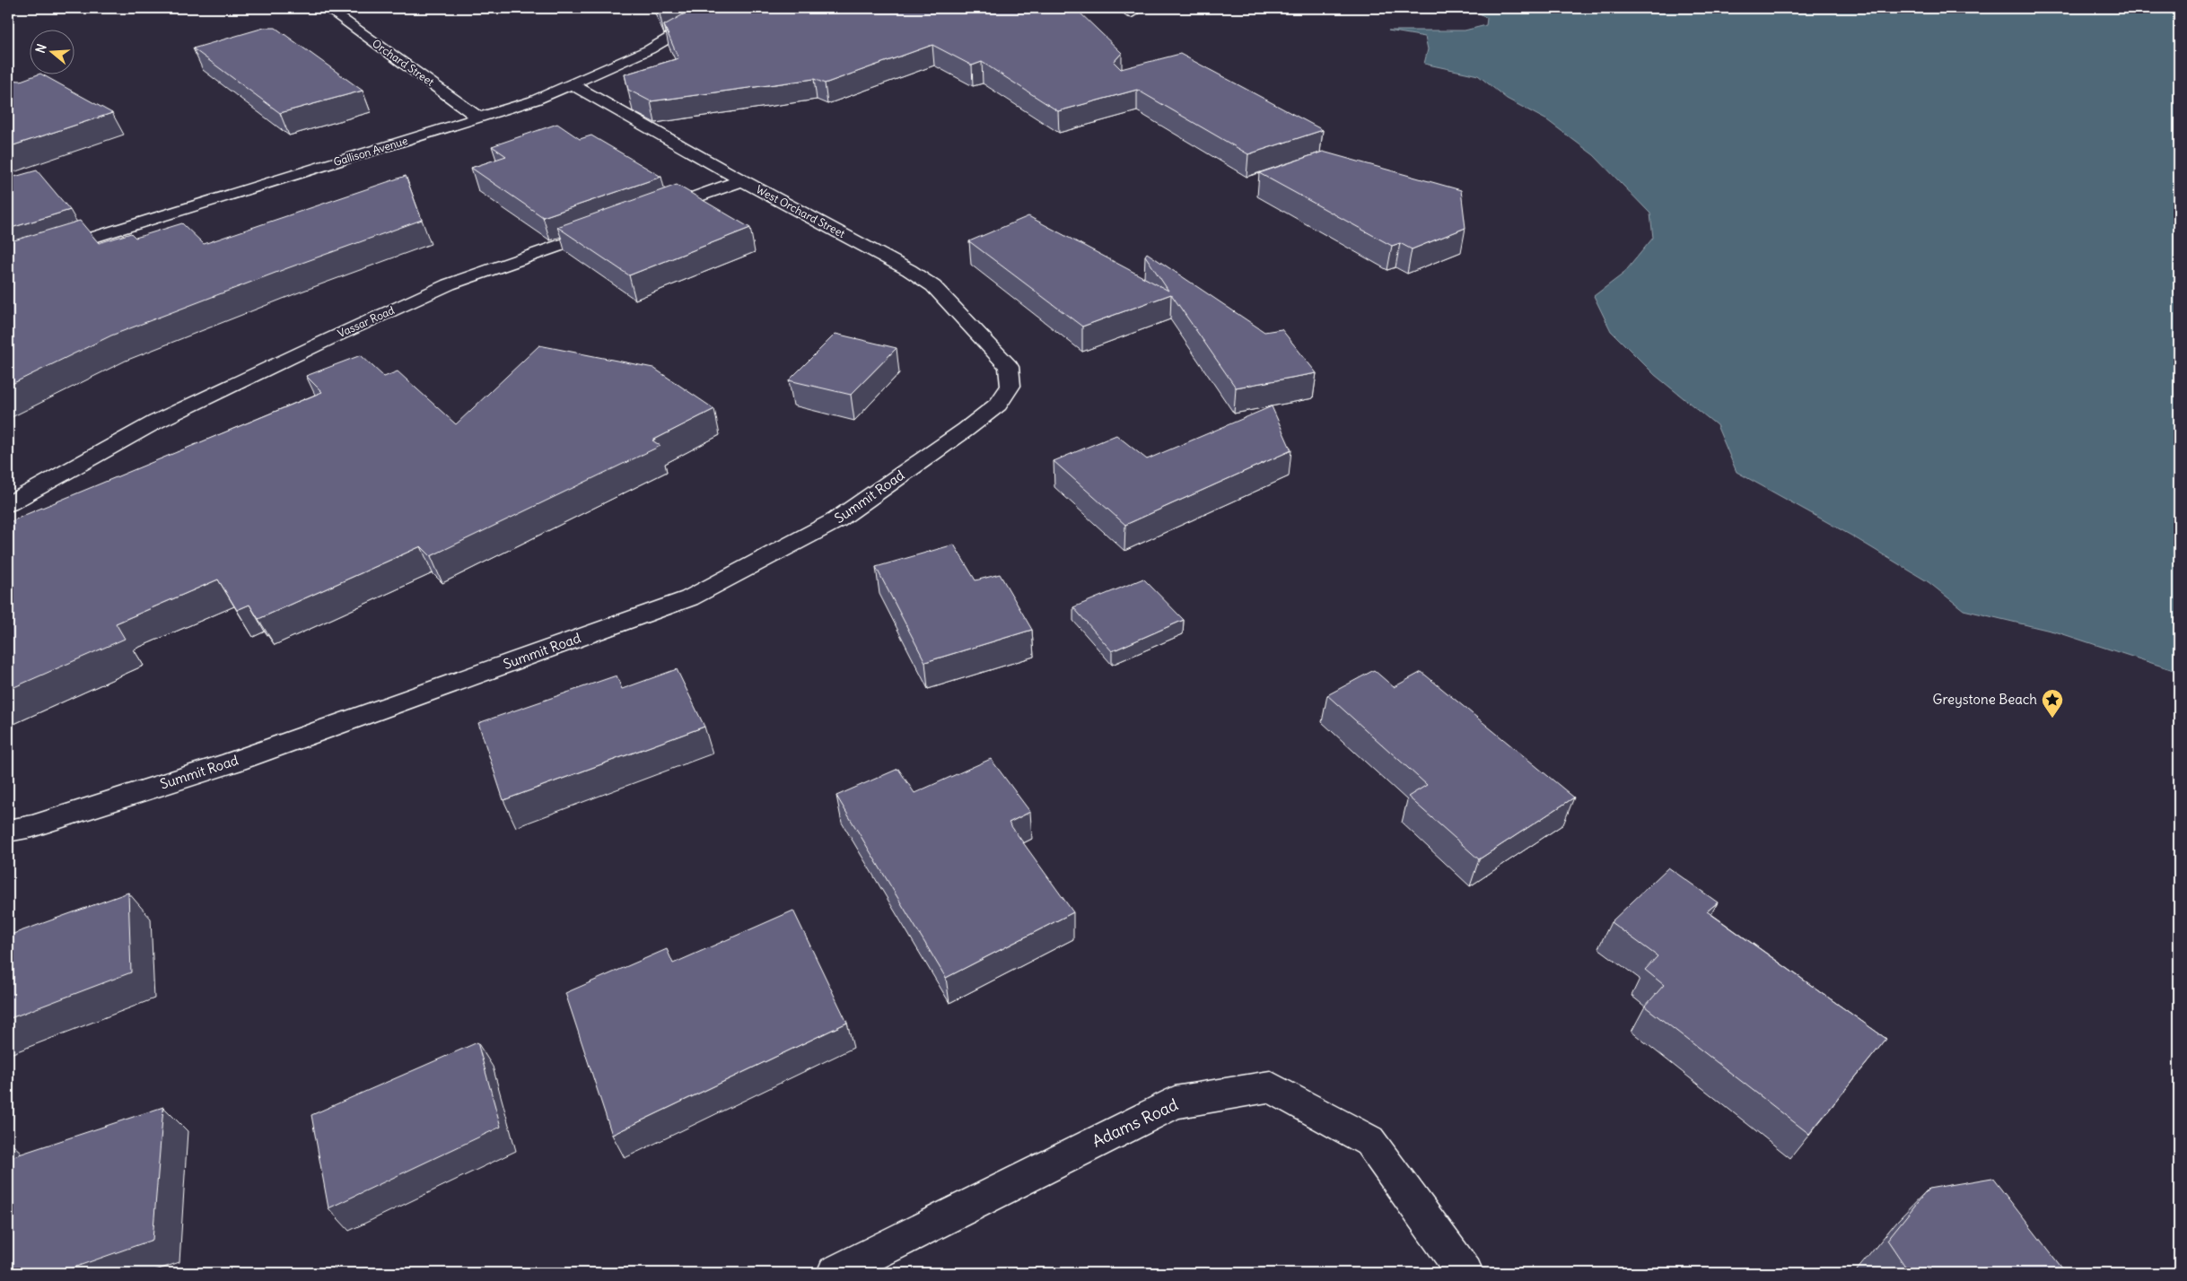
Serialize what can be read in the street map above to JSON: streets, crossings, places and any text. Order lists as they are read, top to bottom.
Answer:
{
  "streets": {
    "street": [
      "Orchard Street",
      "Gallison Avenue",
      "West Orchard Street",
      "Vassar Road",
      "Summit Road",
      "Adams Road"
    ]
  },
  "crossings": [
    ["Orchard Street", "Gallison Avenue"],
    ["Gallison Avenue", "West Orchard Street"],
    ["West Orchard Street", "Summit Road"]
  ],
  "places": {
    "place": ["Greystone Beach"]
  },
  "north": "left"
}
